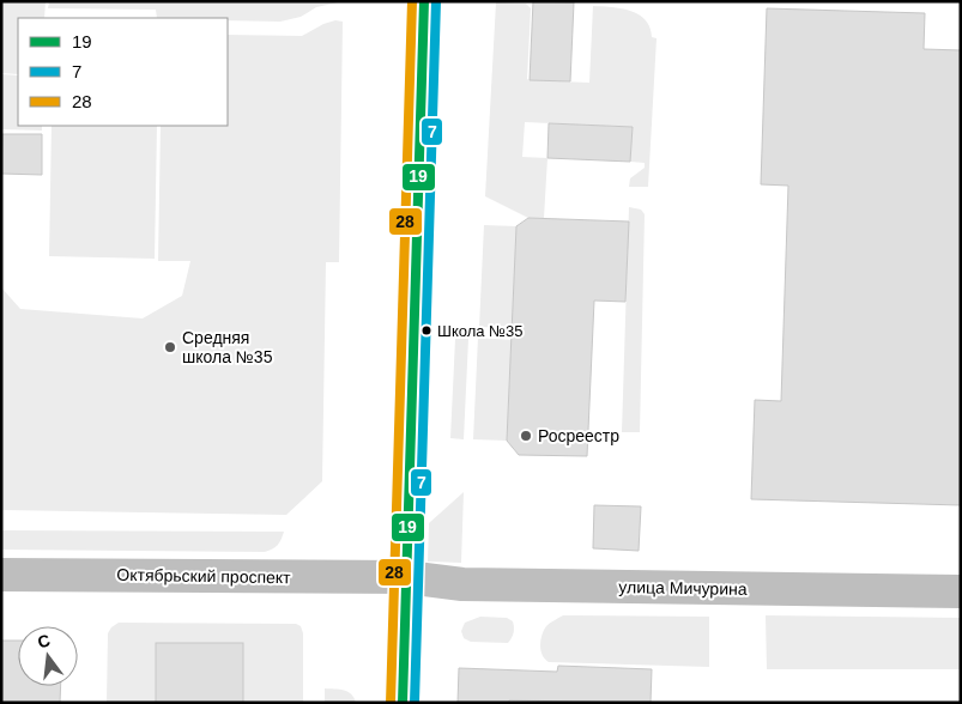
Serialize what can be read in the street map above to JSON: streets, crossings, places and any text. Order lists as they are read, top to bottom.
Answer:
{
  "streets": {
    "street": ["Октябрьский проспект", "улица Мичурина"]
  },
  "crossings": [
    ["Октябрьский проспект", "улица Мичурина"]
  ],
  "places": ["Школа №35", "Средняя школа №35", "Росреестр"],
  "lines": ["transit line 19", "transit line 7", "transit line 28"],
  "legend": ["19", "7", "28"],
  "north": "top"
}
